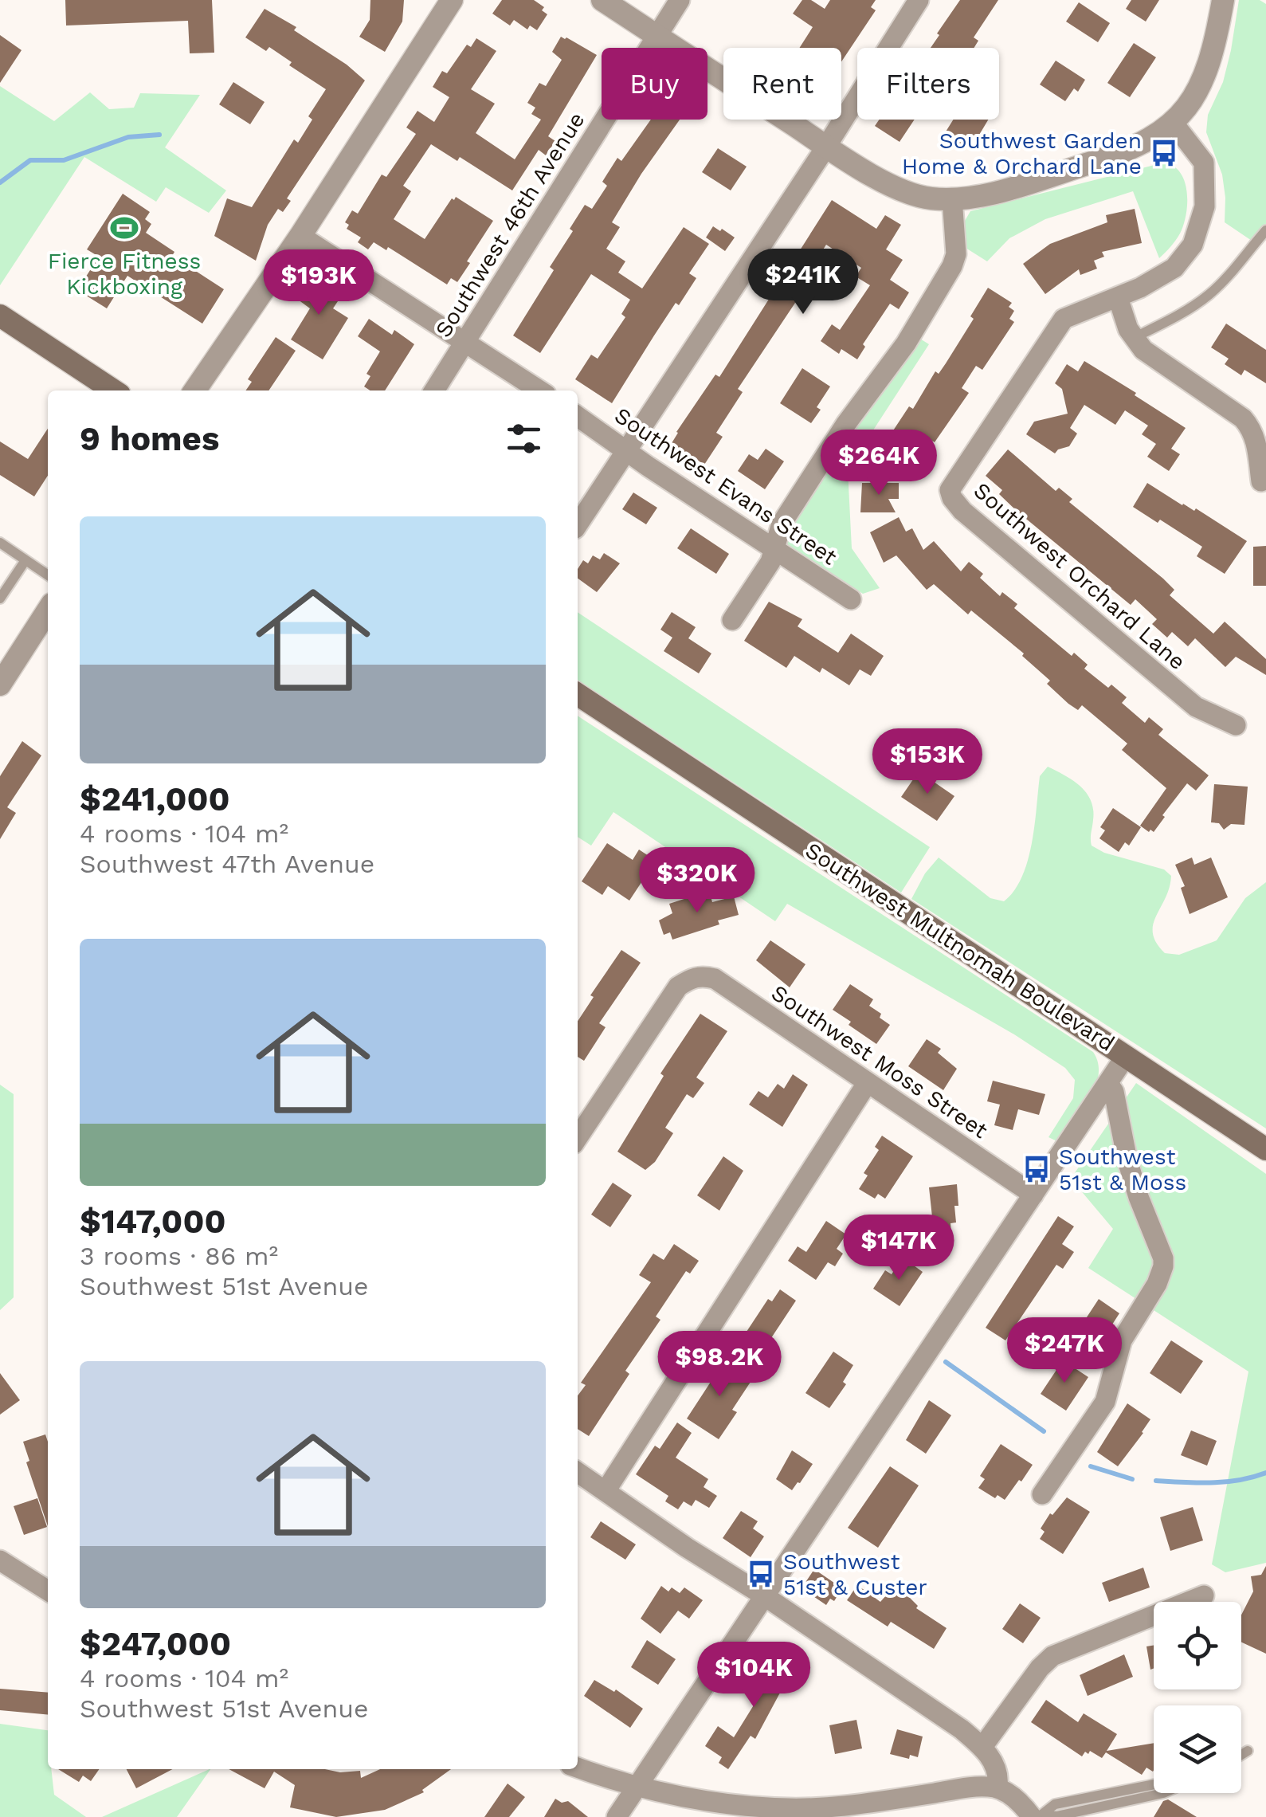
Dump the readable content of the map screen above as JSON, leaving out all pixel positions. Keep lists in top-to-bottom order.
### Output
{
  "streets": {
    "main road": ["Southwest Multnomah Boulevard"],
    "street": [
      "Southwest 46th Avenue",
      "Southwest Evans Street",
      "Southwest Orchard Lane",
      "Southwest Moss Street"
    ]
  },
  "places": {
    "bus stop": ["Southwest Garden Home & Orchard Lane", "Southwest 51st & Moss", "Southwest 51st & Custer"],
    "sports": ["Fierce Fitness Kickboxing"]
  },
  "page": {
    "chip": ["Buy", "Rent", "Filters"],
    "price": [
      "$241K",
      "$193K",
      "$264K",
      "$153K",
      "$320K",
      "$147K",
      "$247K",
      "$98.2K",
      "$104K"
    ],
    "heading": "9 homes",
    "list": [
      {
        "name": "$241,000",
        "note": "4 rooms · 104 m² · Southwest 47th Avenue"
      },
      {
        "name": "$147,000",
        "note": "3 rooms · 86 m² · Southwest 51st Avenue"
      },
      {
        "name": "$247,000",
        "note": "4 rooms · 104 m² · Southwest 51st Avenue"
      }
    ]
  }
}
